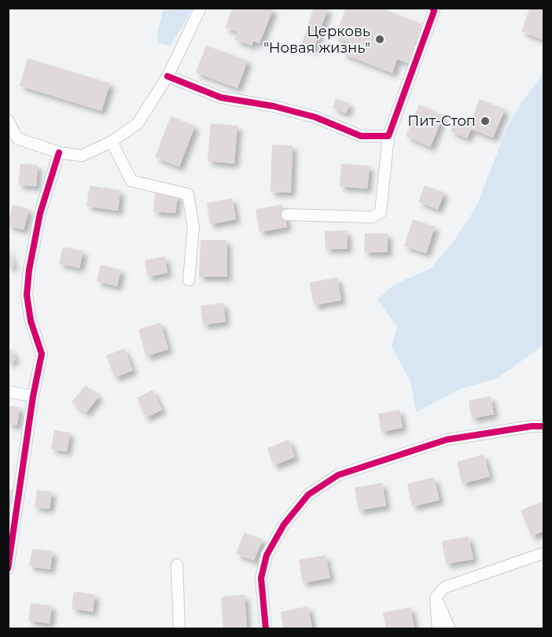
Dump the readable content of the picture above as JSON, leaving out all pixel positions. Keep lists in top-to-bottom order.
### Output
{
  "places": ["Церковь \"Новая жизнь\"", "Пит-Стоп"]
}
